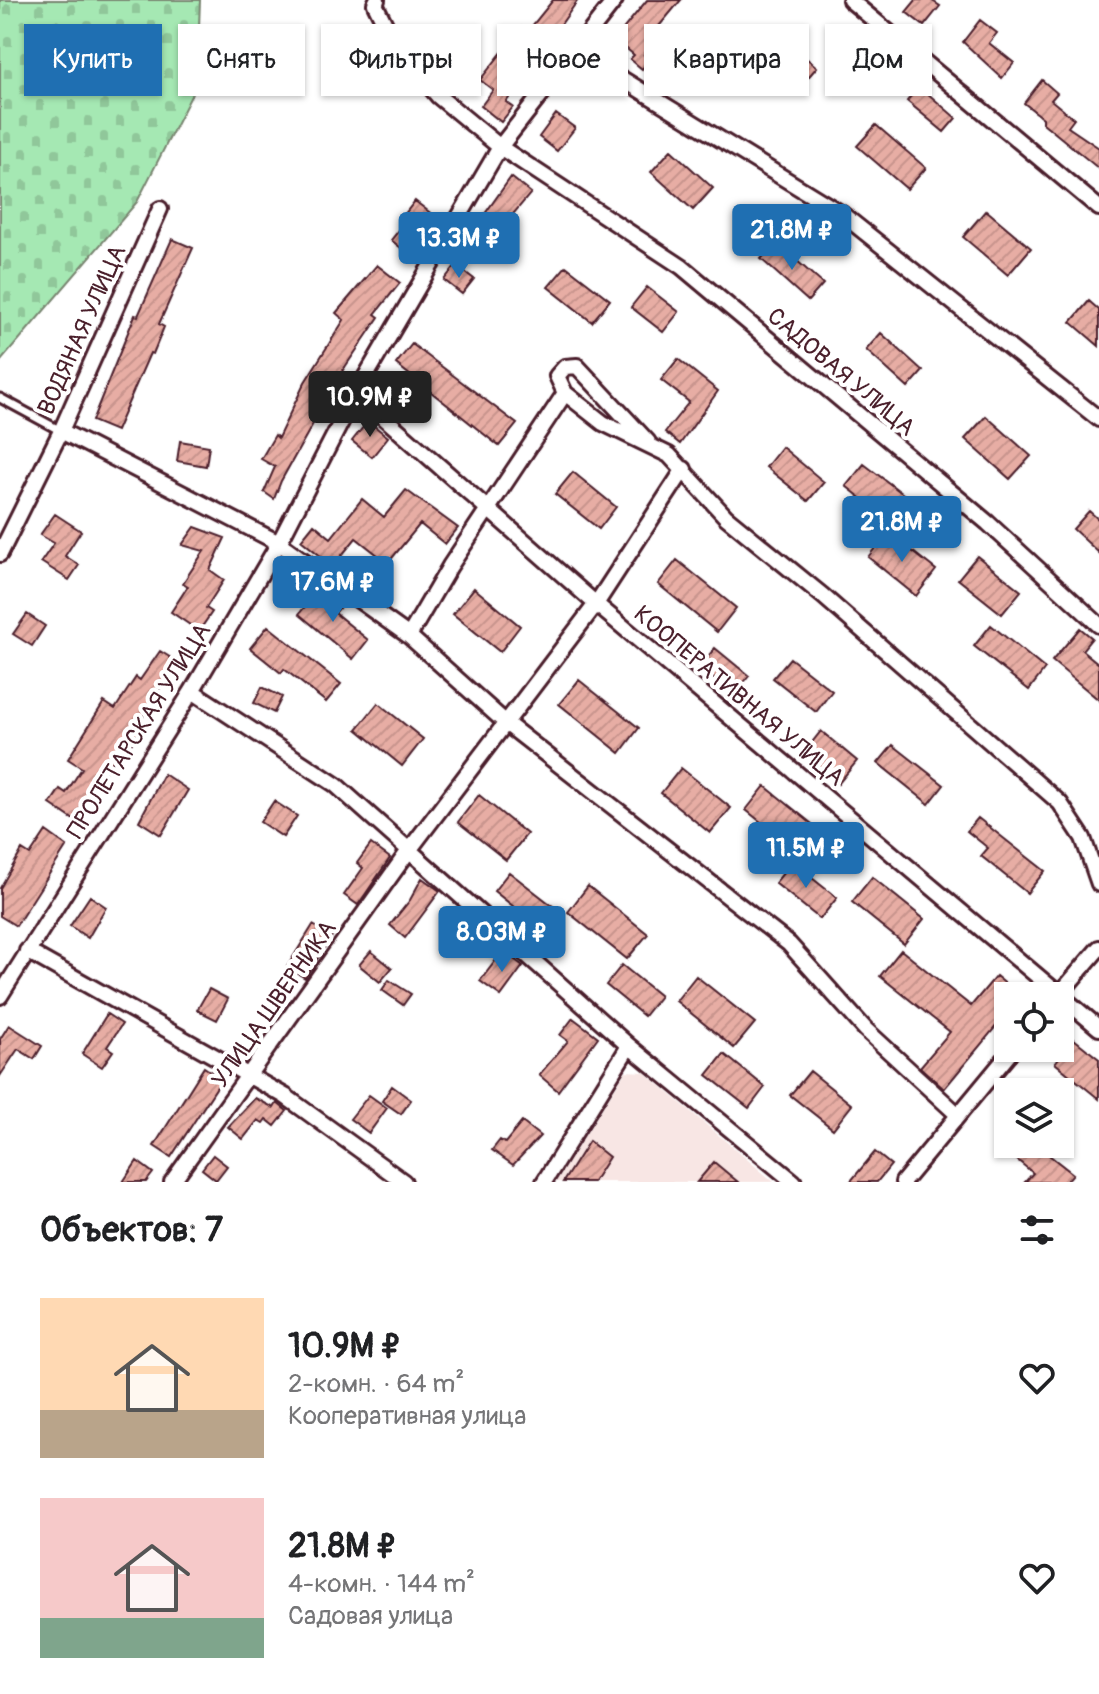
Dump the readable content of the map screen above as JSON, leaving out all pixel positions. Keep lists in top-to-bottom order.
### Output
{
  "streets": {
    "street": [
      "ВОДЯНАЯ УЛИЦА",
      "САДОВАЯ УЛИЦА",
      "КООПЕРАТИВНАЯ УЛИЦА",
      "ПРОЛЕТАРСКАЯ УЛИЦА",
      "УЛИЦА ШВЕРНИКА"
    ]
  },
  "crossings": [
    ["САДОВАЯ УЛИЦА", "ПРОЛЕТАРСКАЯ УЛИЦА"],
    ["КООПЕРАТИВНАЯ УЛИЦА", "ПРОЛЕТАРСКАЯ УЛИЦА"],
    ["КООПЕРАТИВНАЯ УЛИЦА", "УЛИЦА ШВЕРНИКА"]
  ],
  "page": {
    "chip": [
      "Купить",
      "Снять",
      "Фильтры",
      "Новое",
      "Квартира",
      "Дом"
    ],
    "price": [
      "21.8M ₽",
      "13.3M ₽",
      "10.9M ₽",
      "21.8M ₽",
      "17.6M ₽",
      "11.5M ₽",
      "8.03M ₽"
    ],
    "heading": "Объектов: 7",
    "list": [
      {
        "name": "10.9M ₽",
        "note": "2-комн. · 64 m² · Кооперативная улица"
      },
      {
        "name": "21.8M ₽",
        "note": "4-комн. · 144 m² · Садовая улица"
      }
    ]
  }
}
